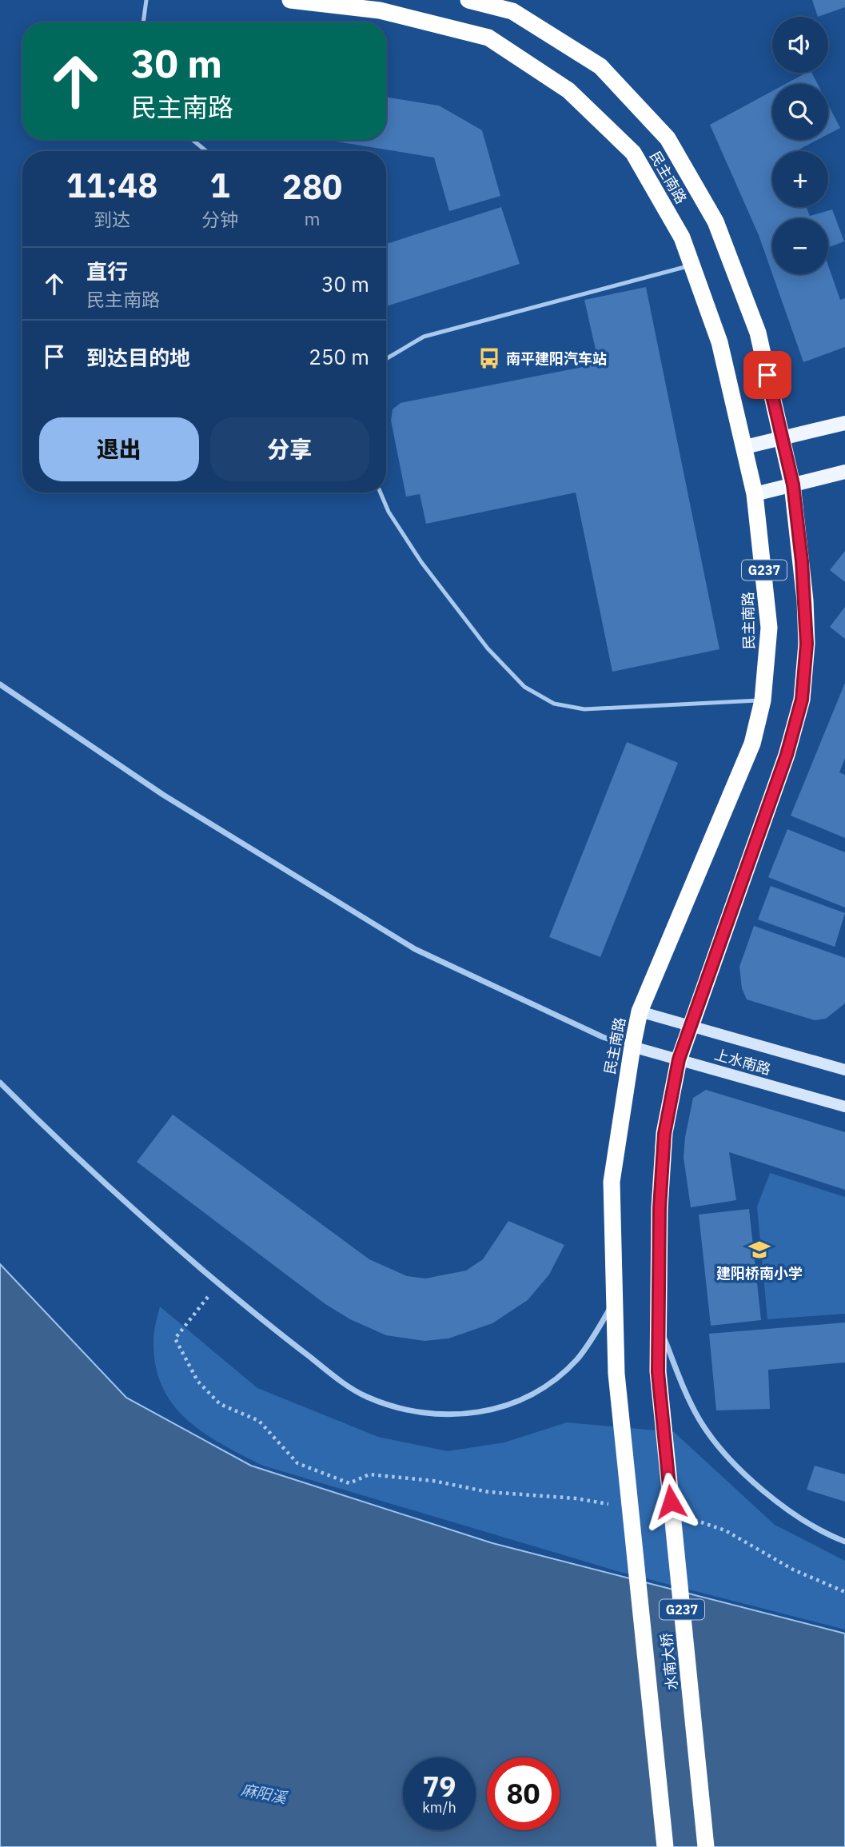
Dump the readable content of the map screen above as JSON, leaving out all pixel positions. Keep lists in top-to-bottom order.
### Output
{
  "streets": {
    "highway": ["民主南路", "G237", "水南大桥"],
    "main road": ["上水南路"]
  },
  "crossings": [
    ["民主南路", "上水南路"],
    ["民主南路", "水南大桥"]
  ],
  "water": ["麻阳溪"],
  "places": {
    "bus stop": ["南平建阳汽车站"],
    "school or university": ["建阳桥南小学"]
  },
  "page": {
    "map_buttons": ["+", "−"],
    "turn": ["30 m", "民主南路"],
    "eta": [
      "11:48",
      "到达",
      "1",
      "分钟",
      "280",
      "m"
    ],
    "list": [
      {
        "name": "直行",
        "note": "民主南路",
        "value": "30 m"
      },
      {
        "name": "到达目的地",
        "value": "250 m"
      }
    ],
    "buttons": ["退出", "分享"],
    "speed": "79 km/h",
    "limit": "80"
  }
}
